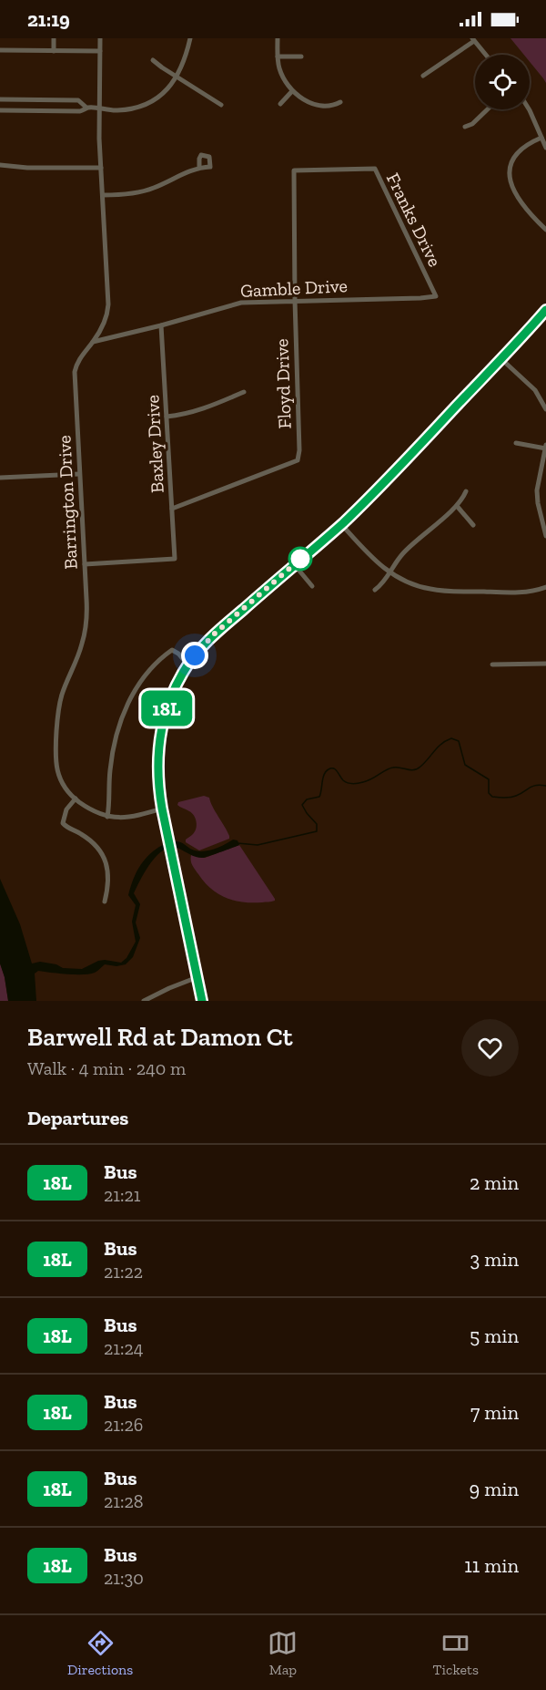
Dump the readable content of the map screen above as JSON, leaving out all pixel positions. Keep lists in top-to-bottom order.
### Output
{
  "streets": {
    "street": [
      "Franks Drive",
      "Gamble Drive",
      "Floyd Drive",
      "Baxley Drive",
      "Barrington Drive"
    ]
  },
  "crossings": [
    ["Franks Drive", "Gamble Drive"],
    ["Franks Drive", "Floyd Drive"],
    ["Gamble Drive", "Floyd Drive"],
    ["Gamble Drive", "Baxley Drive"],
    ["Gamble Drive", "Barrington Drive"],
    ["Floyd Drive", "Baxley Drive"],
    ["Baxley Drive", "Barrington Drive"]
  ],
  "lines": ["bus line 18L"],
  "page": {
    "status": "21:19",
    "on_map": "18L",
    "heading": [
      ["Barwell Rd at Damon Ct", "Walk · 4 min · 240 m"],
      "Departures"
    ],
    "list": [
      {
        "mark": "18L",
        "name": "Bus",
        "note": "21:21",
        "value": "2 min"
      },
      {
        "mark": "18L",
        "name": "Bus",
        "note": "21:22",
        "value": "3 min"
      },
      {
        "mark": "18L",
        "name": "Bus",
        "note": "21:24",
        "value": "5 min"
      },
      {
        "mark": "18L",
        "name": "Bus",
        "note": "21:26",
        "value": "7 min"
      },
      {
        "mark": "18L",
        "name": "Bus",
        "note": "21:28",
        "value": "9 min"
      },
      {
        "mark": "18L",
        "name": "Bus",
        "note": "21:30",
        "value": "11 min"
      }
    ],
    "tabs": ["Directions", "Map", "Tickets"]
  }
}
